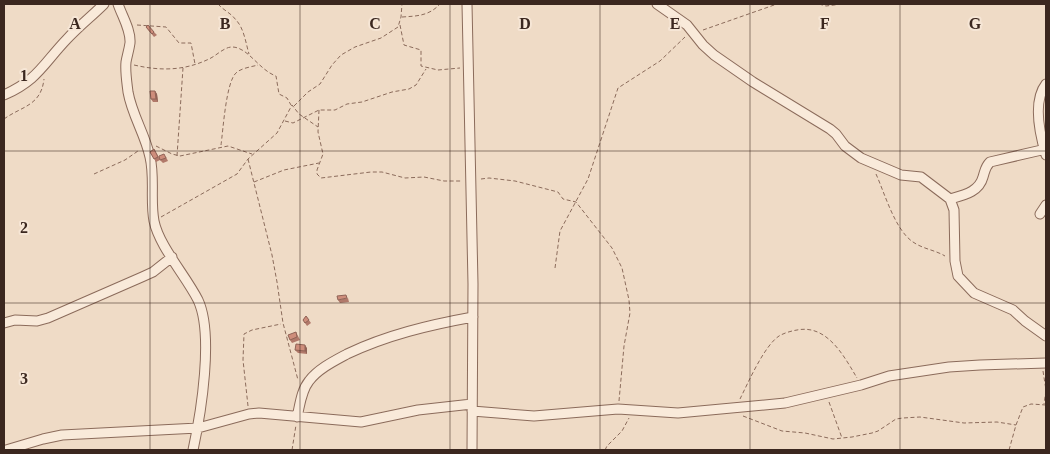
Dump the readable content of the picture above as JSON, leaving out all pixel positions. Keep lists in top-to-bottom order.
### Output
{
  "grid": {
    "columns": [
      "A",
      "B",
      "C",
      "D",
      "E",
      "F",
      "G"
    ],
    "rows": ["1", "2", "3"]
  }
}
